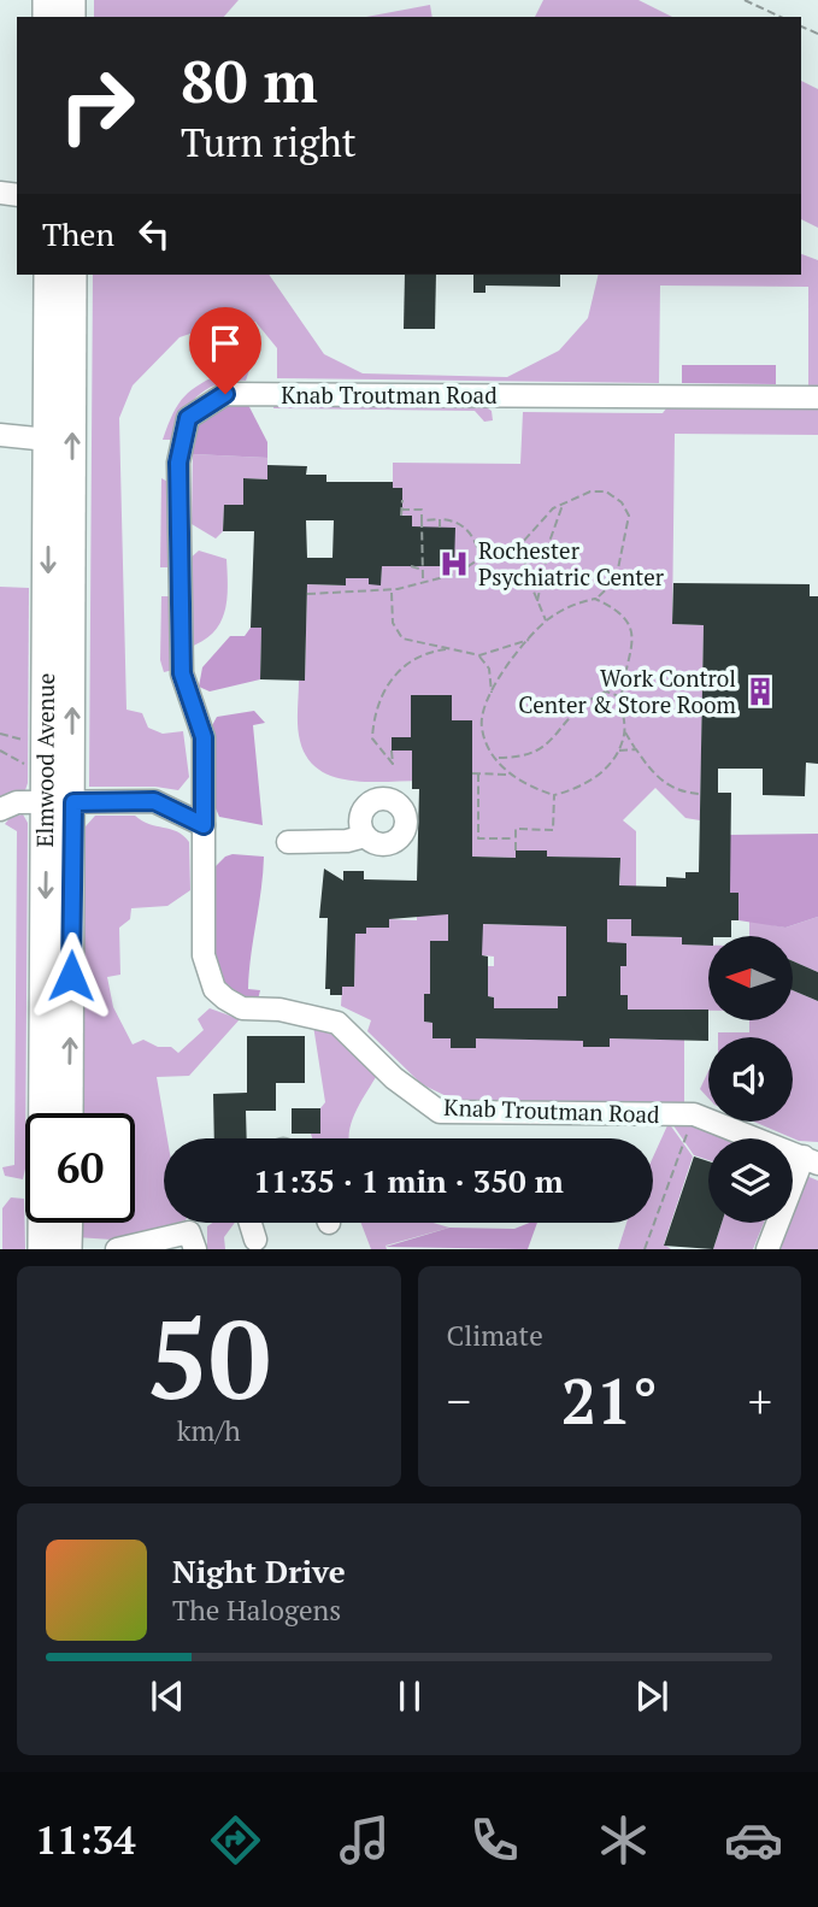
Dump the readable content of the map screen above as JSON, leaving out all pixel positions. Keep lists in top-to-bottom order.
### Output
{
  "streets": {
    "main road": ["Elmwood Avenue"],
    "street": ["Knab Troutman Road"]
  },
  "places": {
    "hospital": ["Rochester Psychiatric Center"],
    "building": ["Work Control Center & Store Room"]
  },
  "north": "left",
  "page": {
    "turn": ["80 m", "Turn right"],
    "then": "Then",
    "limit": "60",
    "trip": "11:35 · 1 min · 350 m",
    "tile": [
      ["50", "km/h"],
      "Climate"
    ],
    "heat": ["−", "21°", "+"],
    "song": ["Night Drive", "The Halogens"],
    "tabs": "11:34"
  }
}
